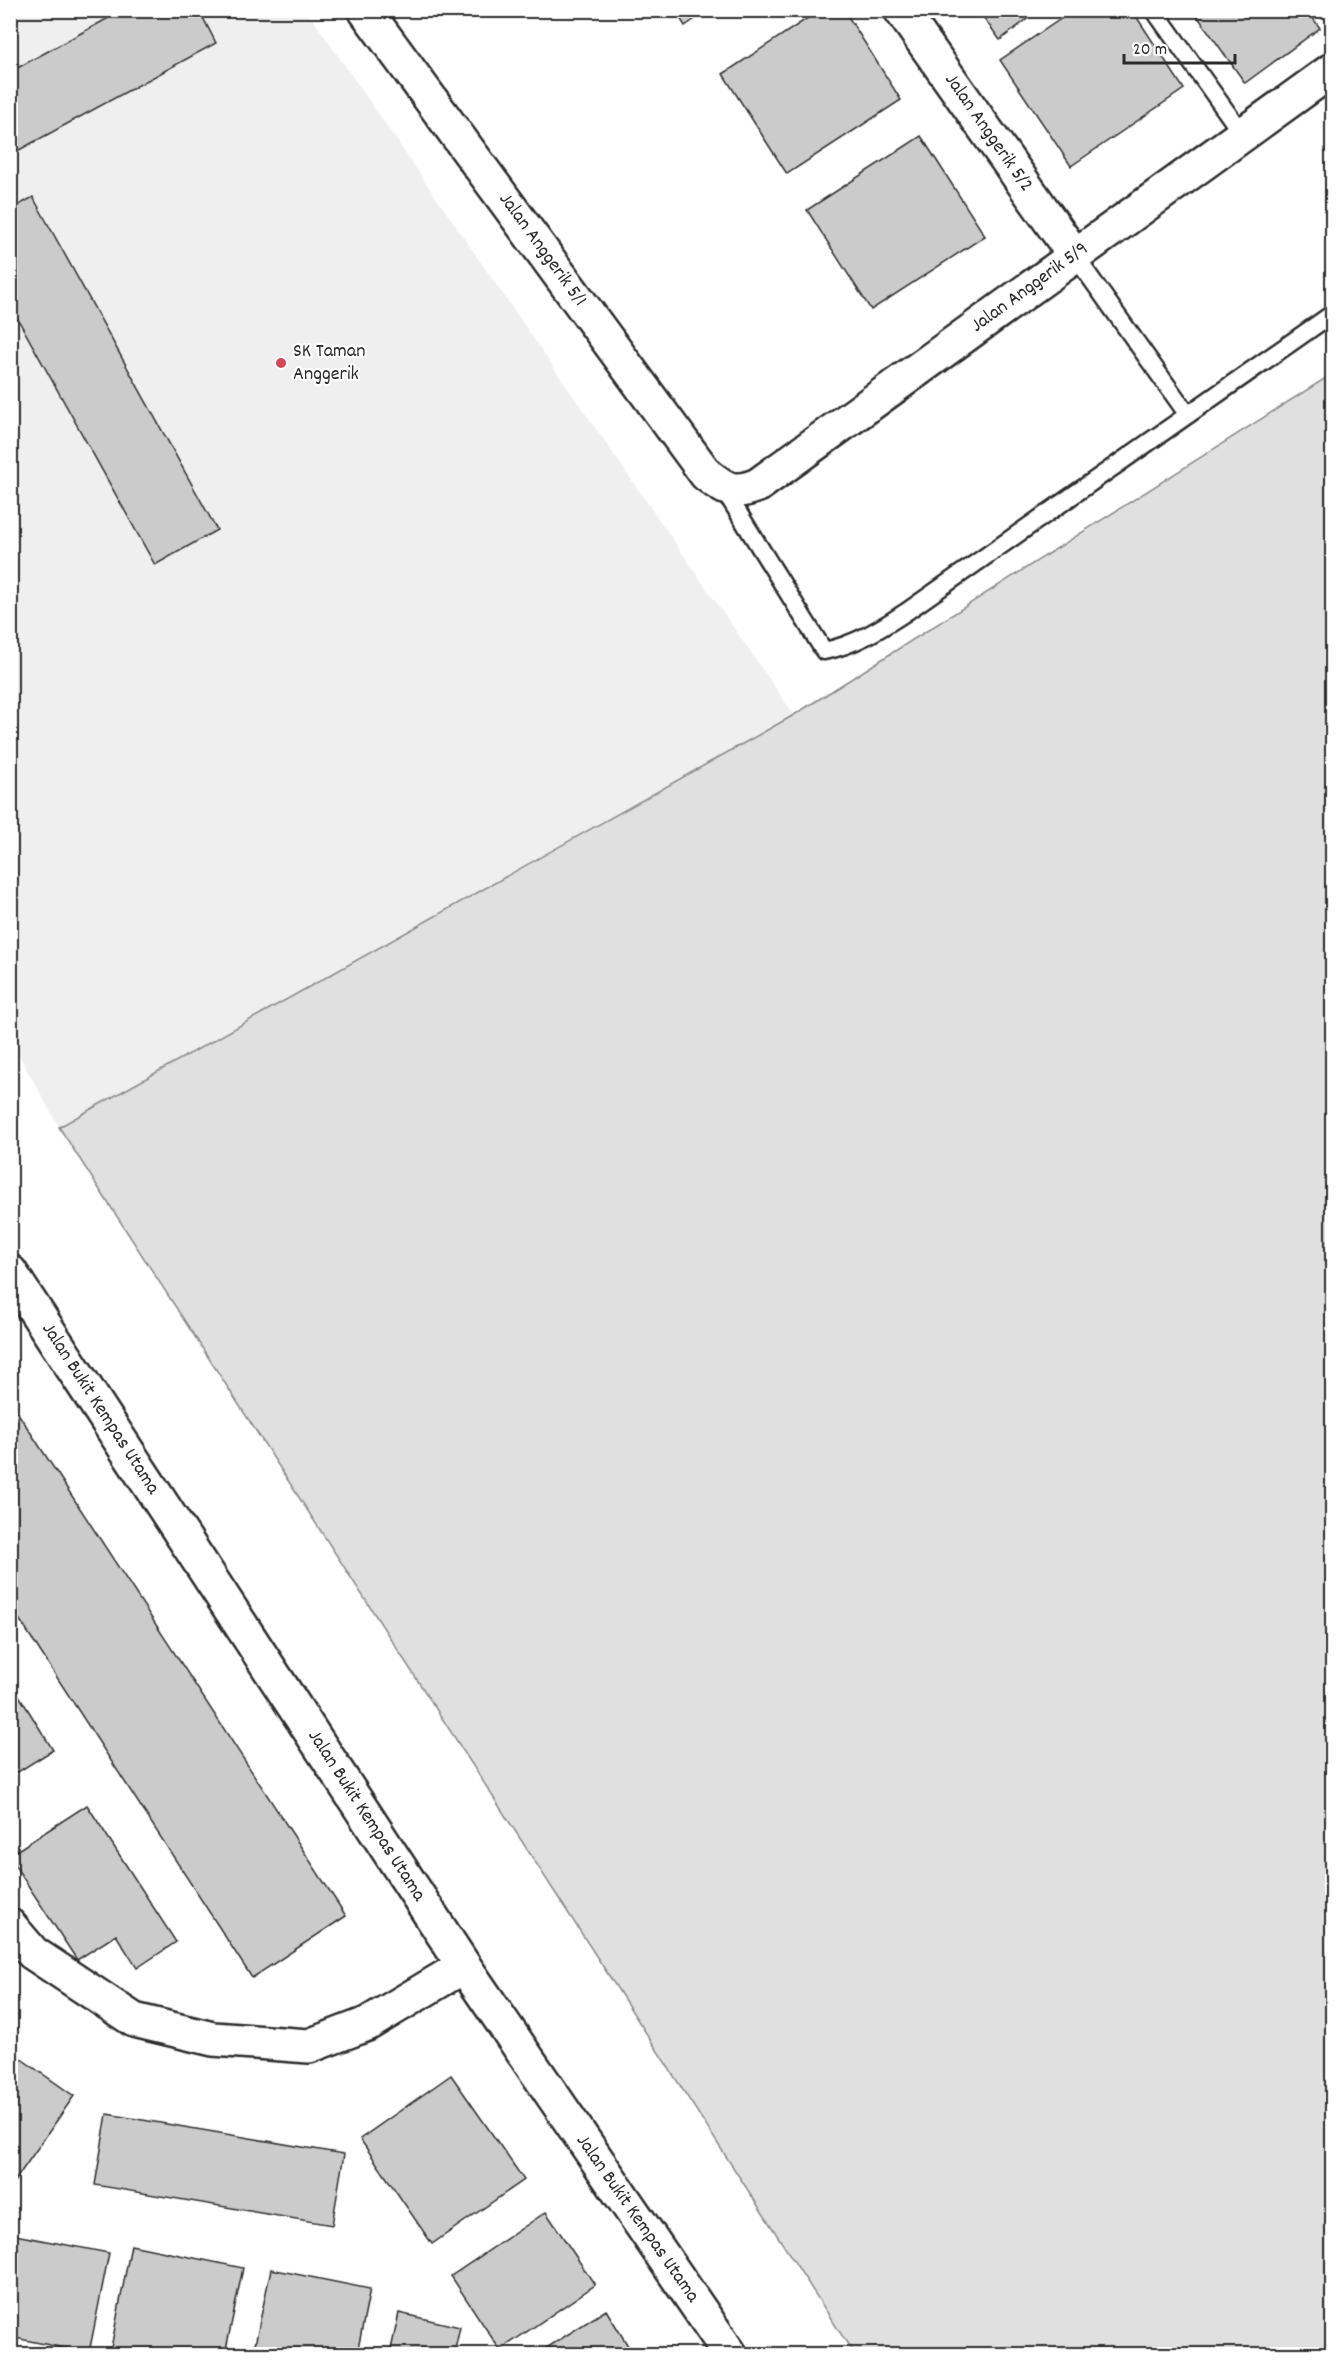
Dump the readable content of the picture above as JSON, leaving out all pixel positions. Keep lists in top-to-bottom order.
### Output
{
  "streets": {
    "street": [
      "Jalan Anggerik 5/2",
      "Jalan Anggerik 5/1",
      "Jalan Anggerik 5/9",
      "Jalan Bukit Kempas Utama"
    ]
  },
  "crossings": [
    ["Jalan Anggerik 5/2", "Jalan Anggerik 5/9"],
    ["Jalan Anggerik 5/1", "Jalan Anggerik 5/9"]
  ],
  "places": ["SK Taman Anggerik"],
  "scale_bar": "20 m"
}
